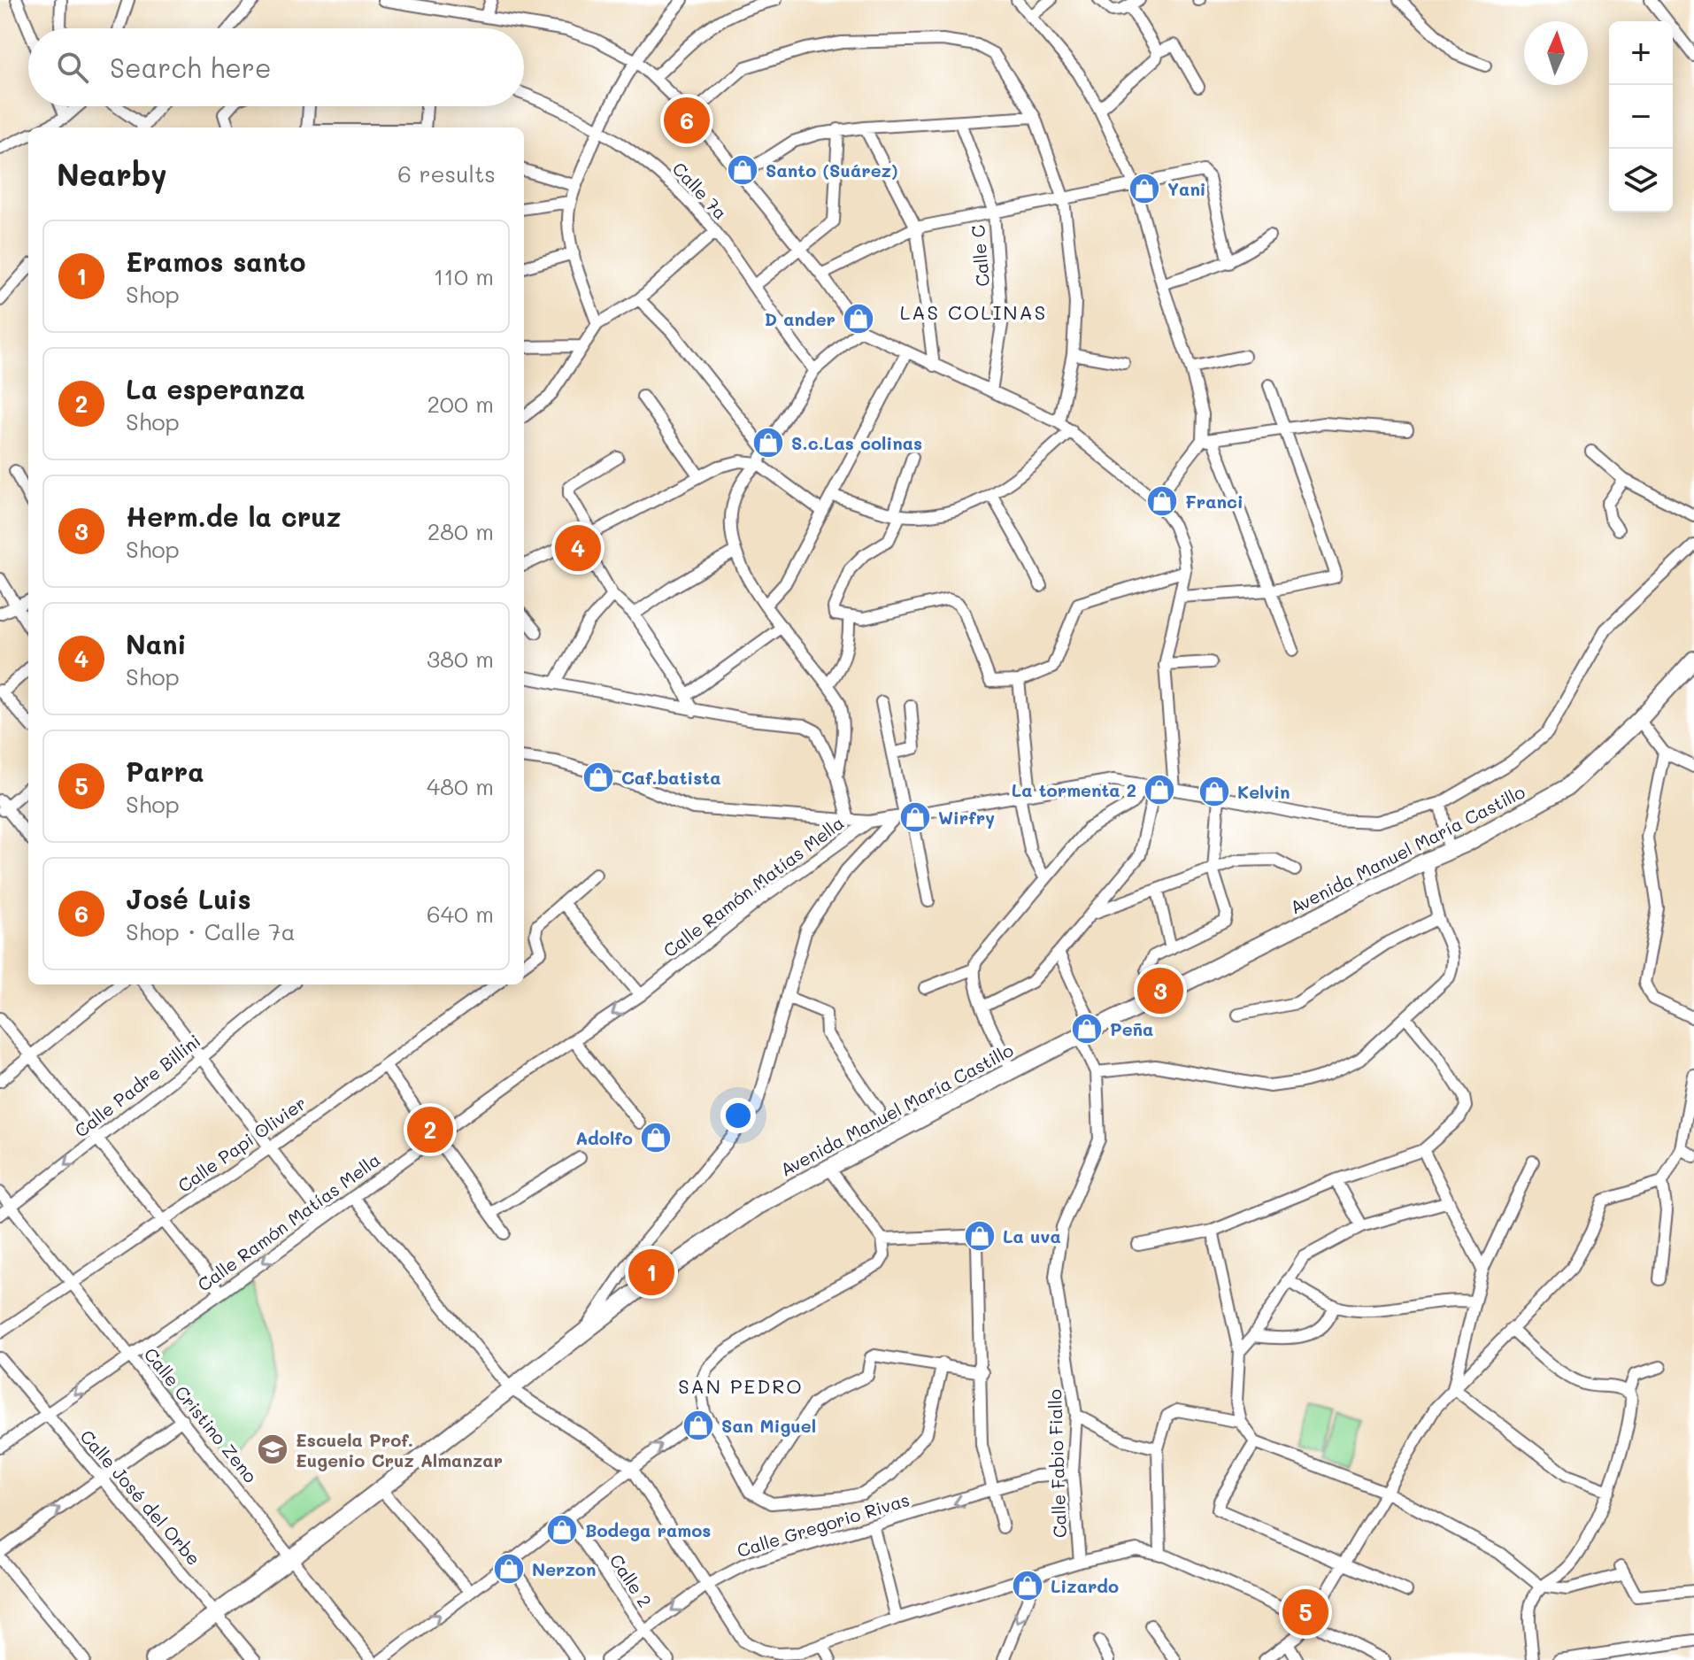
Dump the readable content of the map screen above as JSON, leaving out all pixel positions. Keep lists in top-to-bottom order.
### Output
{
  "streets": {
    "street": [
      "Calle 7a",
      "Calle C",
      "Avenida Manuel María Castillo",
      "Calle Ramón Matías Mella",
      "Calle Padre Billini",
      "Calle Papi Olivier",
      "Calle Cristino Zeno",
      "Calle Fabio Fiallo",
      "Calle José del Orbe",
      "Calle Gregorio Rivas",
      "Calle 2"
    ]
  },
  "crossings": [
    ["Avenida Manuel María Castillo", "Calle Cristino Zeno"],
    ["Avenida Manuel María Castillo", "Calle Fabio Fiallo"],
    ["Avenida Manuel María Castillo", "Calle José del Orbe"],
    ["Calle Ramón Matías Mella", "Calle Cristino Zeno"],
    ["Calle Ramón Matías Mella", "Calle José del Orbe"],
    ["Calle Padre Billini", "Calle Cristino Zeno"],
    ["Calle Papi Olivier", "Calle Cristino Zeno"],
    ["Calle Fabio Fiallo", "Calle Gregorio Rivas"],
    ["Calle Gregorio Rivas", "Calle 2"]
  ],
  "districts": ["LAS COLINAS", "SAN PEDRO"],
  "places": {
    "shop": [
      "Santo (Suárez)",
      "Yani",
      "D ander",
      "S.c.Las colinas",
      "Franci",
      "Caf.batista",
      "La tormenta 2",
      "Kelvin",
      "Wirfry",
      "Peña",
      "Adolfo",
      "La uva",
      "San Miguel",
      "Bodega ramos",
      "Nerzon",
      "Lizardo"
    ],
    "school or university": ["Escuela Prof. Eugenio Cruz Almanzar"]
  },
  "north": "top",
  "page": {
    "map_buttons": ["+", "−"],
    "search": "Search here",
    "pins": [
      "6",
      "4",
      "3",
      "2",
      "1",
      "5"
    ],
    "heading": ["Nearby", "6 results"],
    "list": [
      {
        "mark": "1",
        "name": "Eramos santo",
        "note": "Shop",
        "value": "110 m"
      },
      {
        "mark": "2",
        "name": "La esperanza",
        "note": "Shop",
        "value": "200 m"
      },
      {
        "mark": "3",
        "name": "Herm.de la cruz",
        "note": "Shop",
        "value": "280 m"
      },
      {
        "mark": "4",
        "name": "Nani",
        "note": "Shop",
        "value": "380 m"
      },
      {
        "mark": "5",
        "name": "Parra",
        "note": "Shop",
        "value": "480 m"
      },
      {
        "mark": "6",
        "name": "José Luis",
        "note": "Shop · Calle 7a",
        "value": "640 m"
      }
    ]
  }
}
